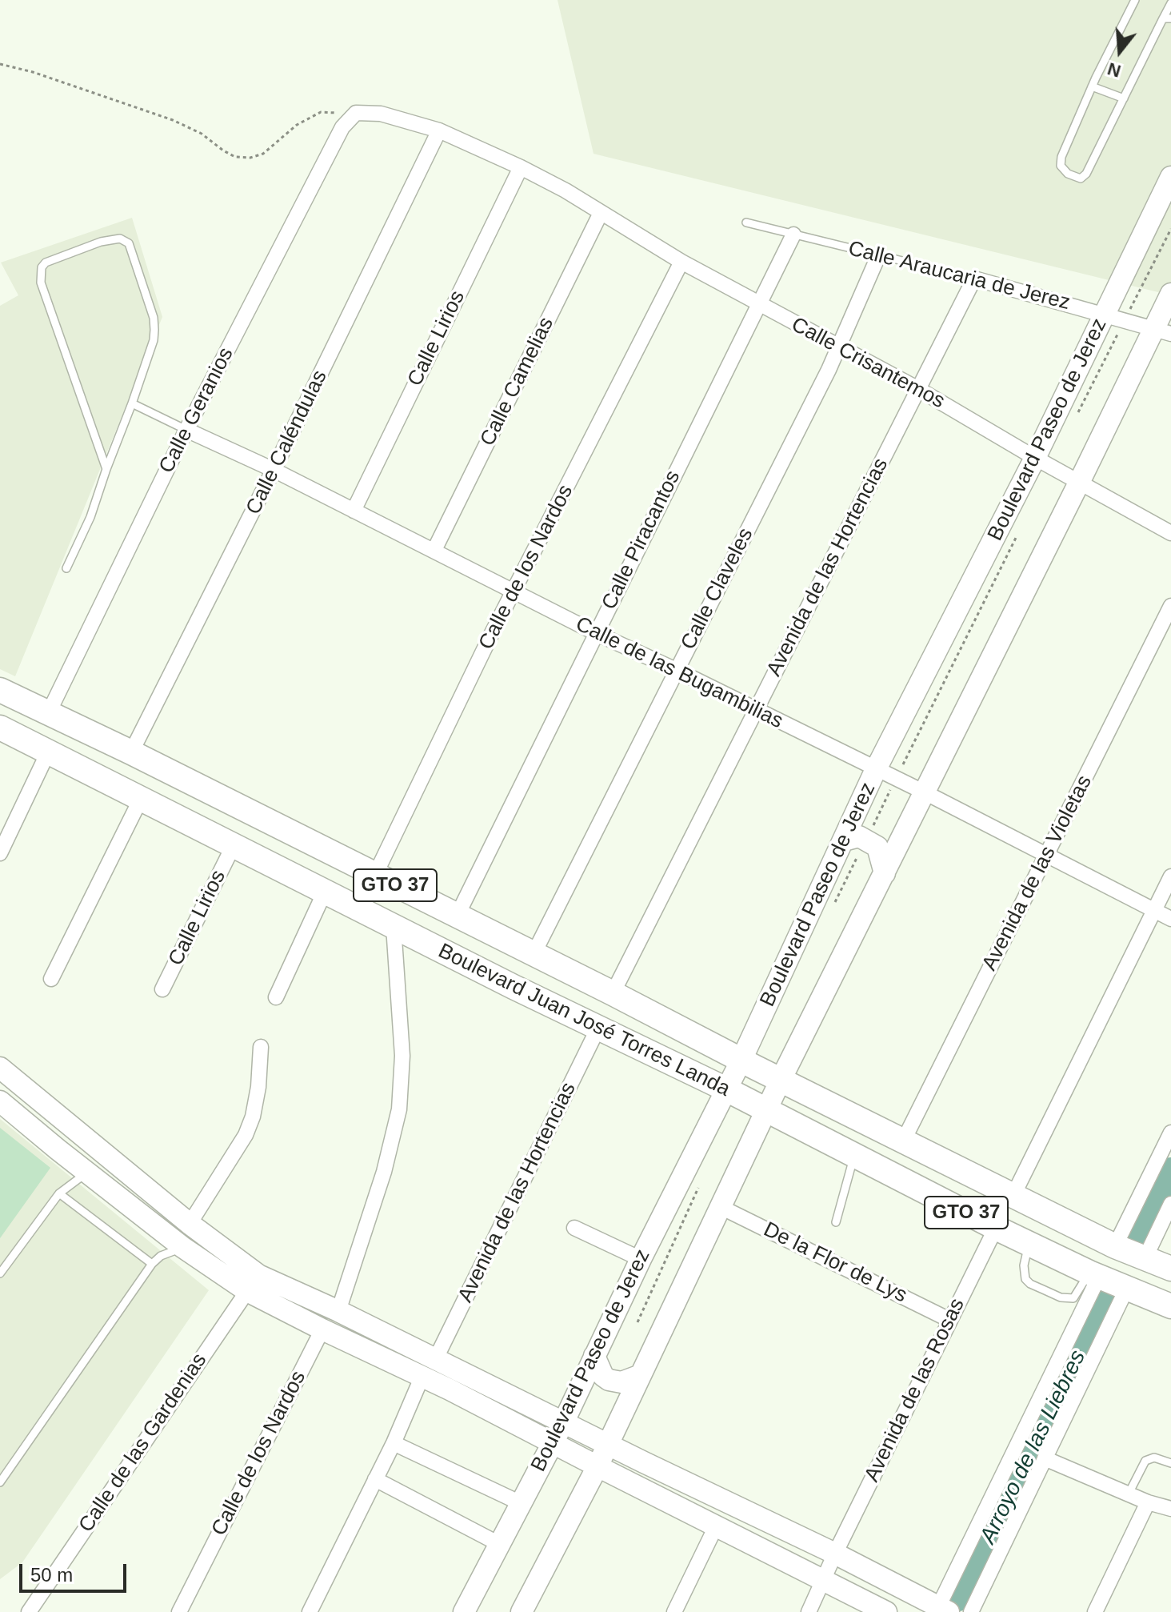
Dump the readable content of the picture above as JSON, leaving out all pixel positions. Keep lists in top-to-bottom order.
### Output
{
  "streets": {
    "main road": ["Boulevard Paseo de Jerez", "GTO 37", "Boulevard Juan José Torres Landa"],
    "street": [
      "Calle Araucaria de Jerez",
      "Calle Lirios",
      "Calle Crisantemos",
      "Calle Camelias",
      "Calle Geranios",
      "Calle Caléndulas",
      "Calle Piracantos",
      "Calle de los Nardos",
      "Avenida de las Hortencias",
      "Calle Claveles",
      "Calle de las Bugambilias",
      "Avenida de las Violetas",
      "De la Flor de Lys",
      "Avenida de las Rosas",
      "Calle de las Gardenias"
    ]
  },
  "crossings": [
    ["Calle Araucaria de Jerez", "Boulevard Paseo de Jerez"],
    ["Calle Araucaria de Jerez", "Calle Piracantos"],
    ["Calle Araucaria de Jerez", "Avenida de las Hortencias"],
    ["Calle Araucaria de Jerez", "Calle Claveles"],
    ["Calle Lirios", "Calle Crisantemos"],
    ["Calle Lirios", "Calle de las Bugambilias"],
    ["Calle Lirios", "Boulevard Juan José Torres Landa"],
    ["Calle Crisantemos", "Calle Camelias"],
    ["Calle Crisantemos", "Boulevard Paseo de Jerez"],
    ["Calle Crisantemos", "Calle Piracantos"],
    ["Calle Crisantemos", "Calle de los Nardos"],
    ["Calle Crisantemos", "Avenida de las Hortencias"],
    ["Calle Crisantemos", "Calle Claveles"],
    ["Calle Camelias", "Calle de las Bugambilias"],
    ["Calle Geranios", "Calle de las Bugambilias"],
    ["Calle Geranios", "Boulevard Juan José Torres Landa"],
    ["Boulevard Paseo de Jerez", "Calle de las Bugambilias"],
    ["Boulevard Paseo de Jerez", "Boulevard Juan José Torres Landa"],
    ["Calle Caléndulas", "Calle de las Bugambilias"],
    ["Calle Caléndulas", "Boulevard Juan José Torres Landa"],
    ["Calle Piracantos", "Calle de las Bugambilias"],
    ["Calle Piracantos", "Boulevard Juan José Torres Landa"],
    ["Calle de los Nardos", "Calle de las Bugambilias"],
    ["Calle de los Nardos", "Boulevard Juan José Torres Landa"],
    ["Avenida de las Hortencias", "Calle de las Bugambilias"],
    ["Avenida de las Hortencias", "Boulevard Juan José Torres Landa"],
    ["Calle Claveles", "Calle de las Bugambilias"],
    ["Calle Claveles", "Boulevard Juan José Torres Landa"],
    ["Calle de las Bugambilias", "Avenida de las Violetas"],
    ["Avenida de las Violetas", "Boulevard Juan José Torres Landa"],
    ["Boulevard Juan José Torres Landa", "Avenida de las Rosas"],
    ["De la Flor de Lys", "Avenida de las Rosas"]
  ],
  "water": ["Arroyo de las Liebres"],
  "scale_bar": "50 m",
  "north": "bottom"
}
